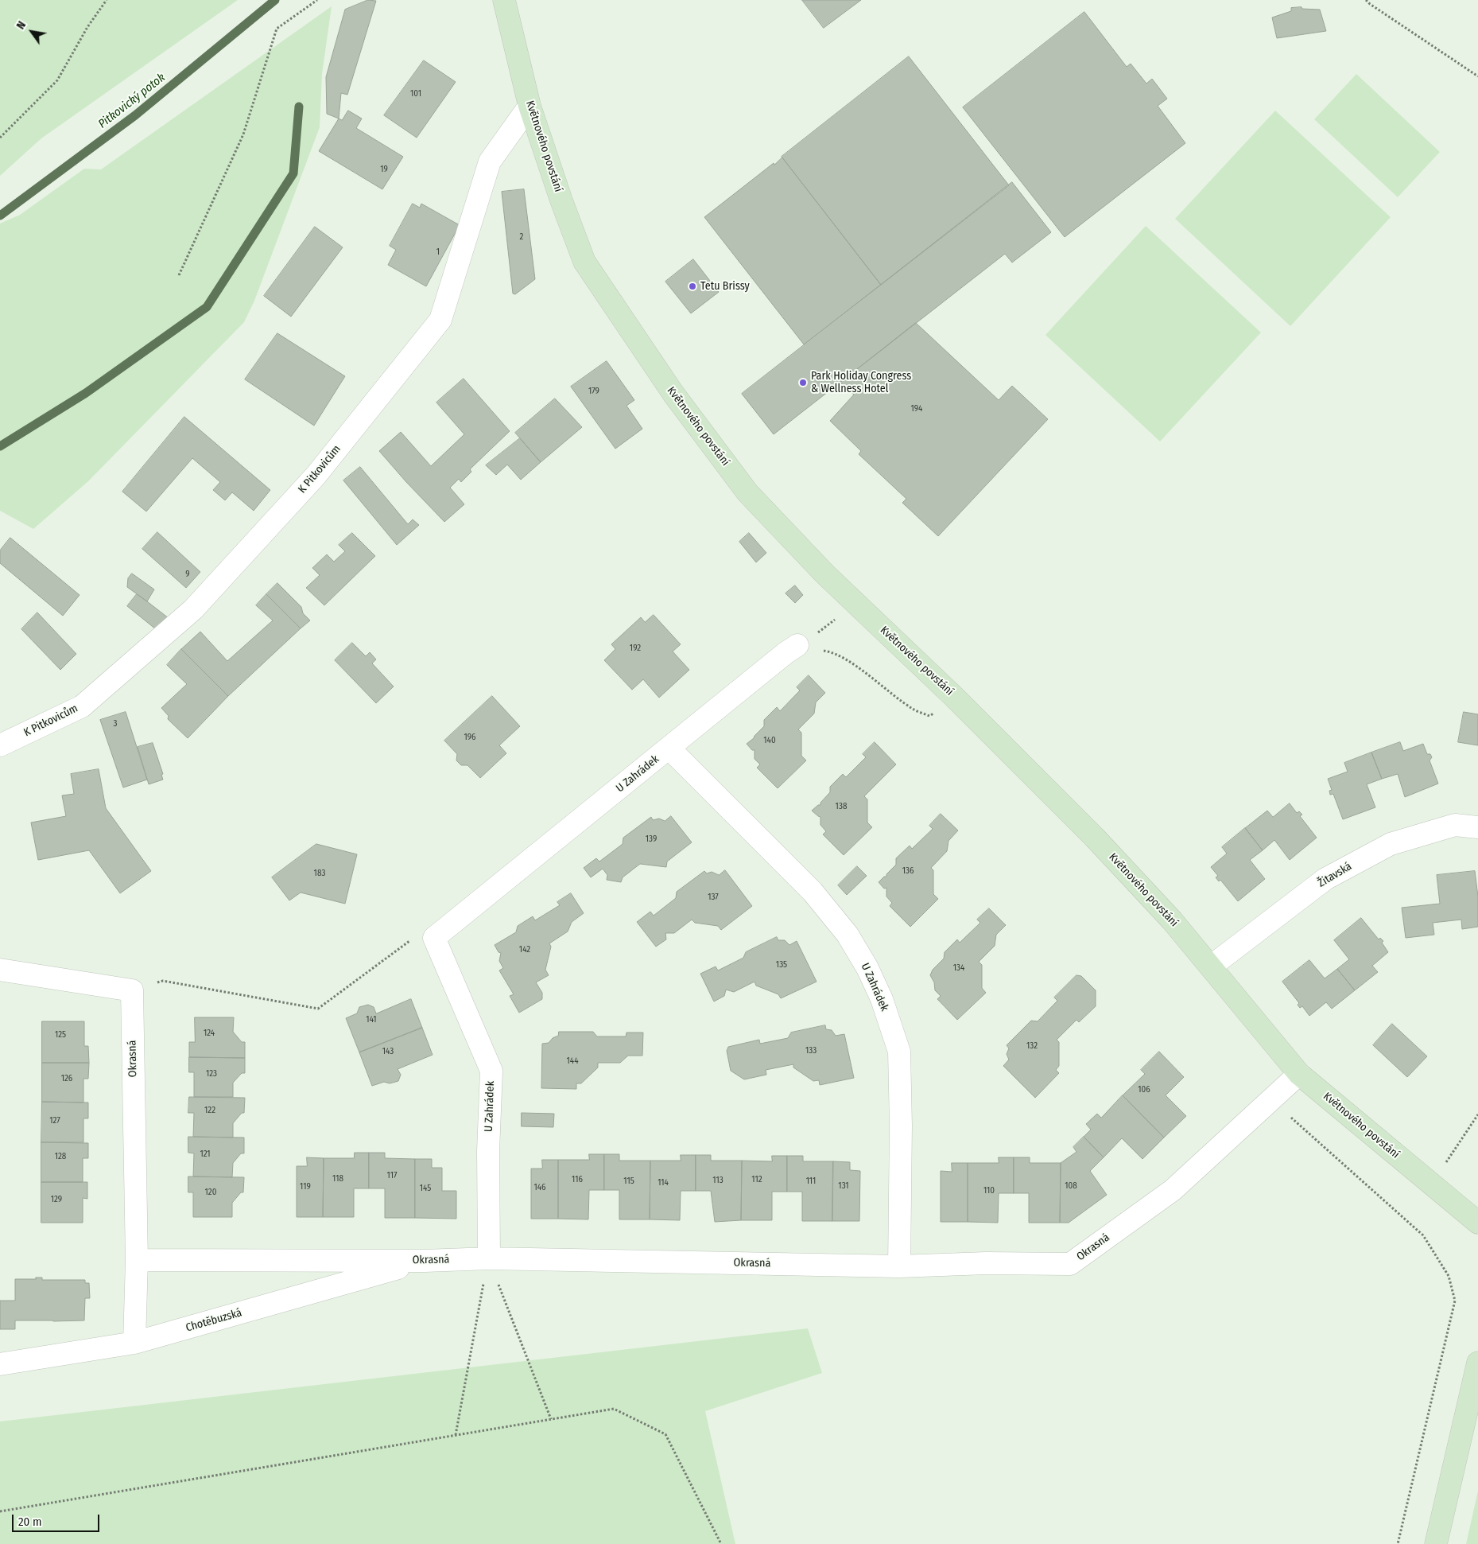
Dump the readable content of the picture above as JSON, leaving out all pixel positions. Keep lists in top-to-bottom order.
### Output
{
  "streets": {
    "street": [
      "Květnového povstání",
      "K Pitkovicům",
      "U Zahrádek",
      "Žitavská",
      "Okrasná",
      "Chotěbuzská"
    ]
  },
  "crossings": [
    ["Květnového povstání", "K Pitkovicům"],
    ["Květnového povstání", "Žitavská"],
    ["Květnového povstání", "Okrasná"],
    ["U Zahrádek", "Okrasná"],
    ["Okrasná", "Chotěbuzská"]
  ],
  "water": ["Pitkovický potok"],
  "places": ["Tetu Brissy", "Park Holiday Congress & Wellness Hotel"],
  "house_numbers": [
    "101",
    "19",
    "2",
    "1",
    "179",
    "194",
    "9",
    "192",
    "3",
    "196",
    "140",
    "138",
    "139",
    "136",
    "183",
    "137",
    "142",
    "135",
    "134",
    "141",
    "124",
    "125",
    "132",
    "133",
    "143",
    "144",
    "123",
    "126",
    "106",
    "122",
    "127",
    "121",
    "128",
    "117",
    "118",
    "116",
    "112",
    "113",
    "115",
    "111",
    "114",
    "131",
    "108",
    "119",
    "146",
    "145",
    "110",
    "120",
    "129"
  ],
  "scale_bar": "20 m",
  "north": "top left"
}
